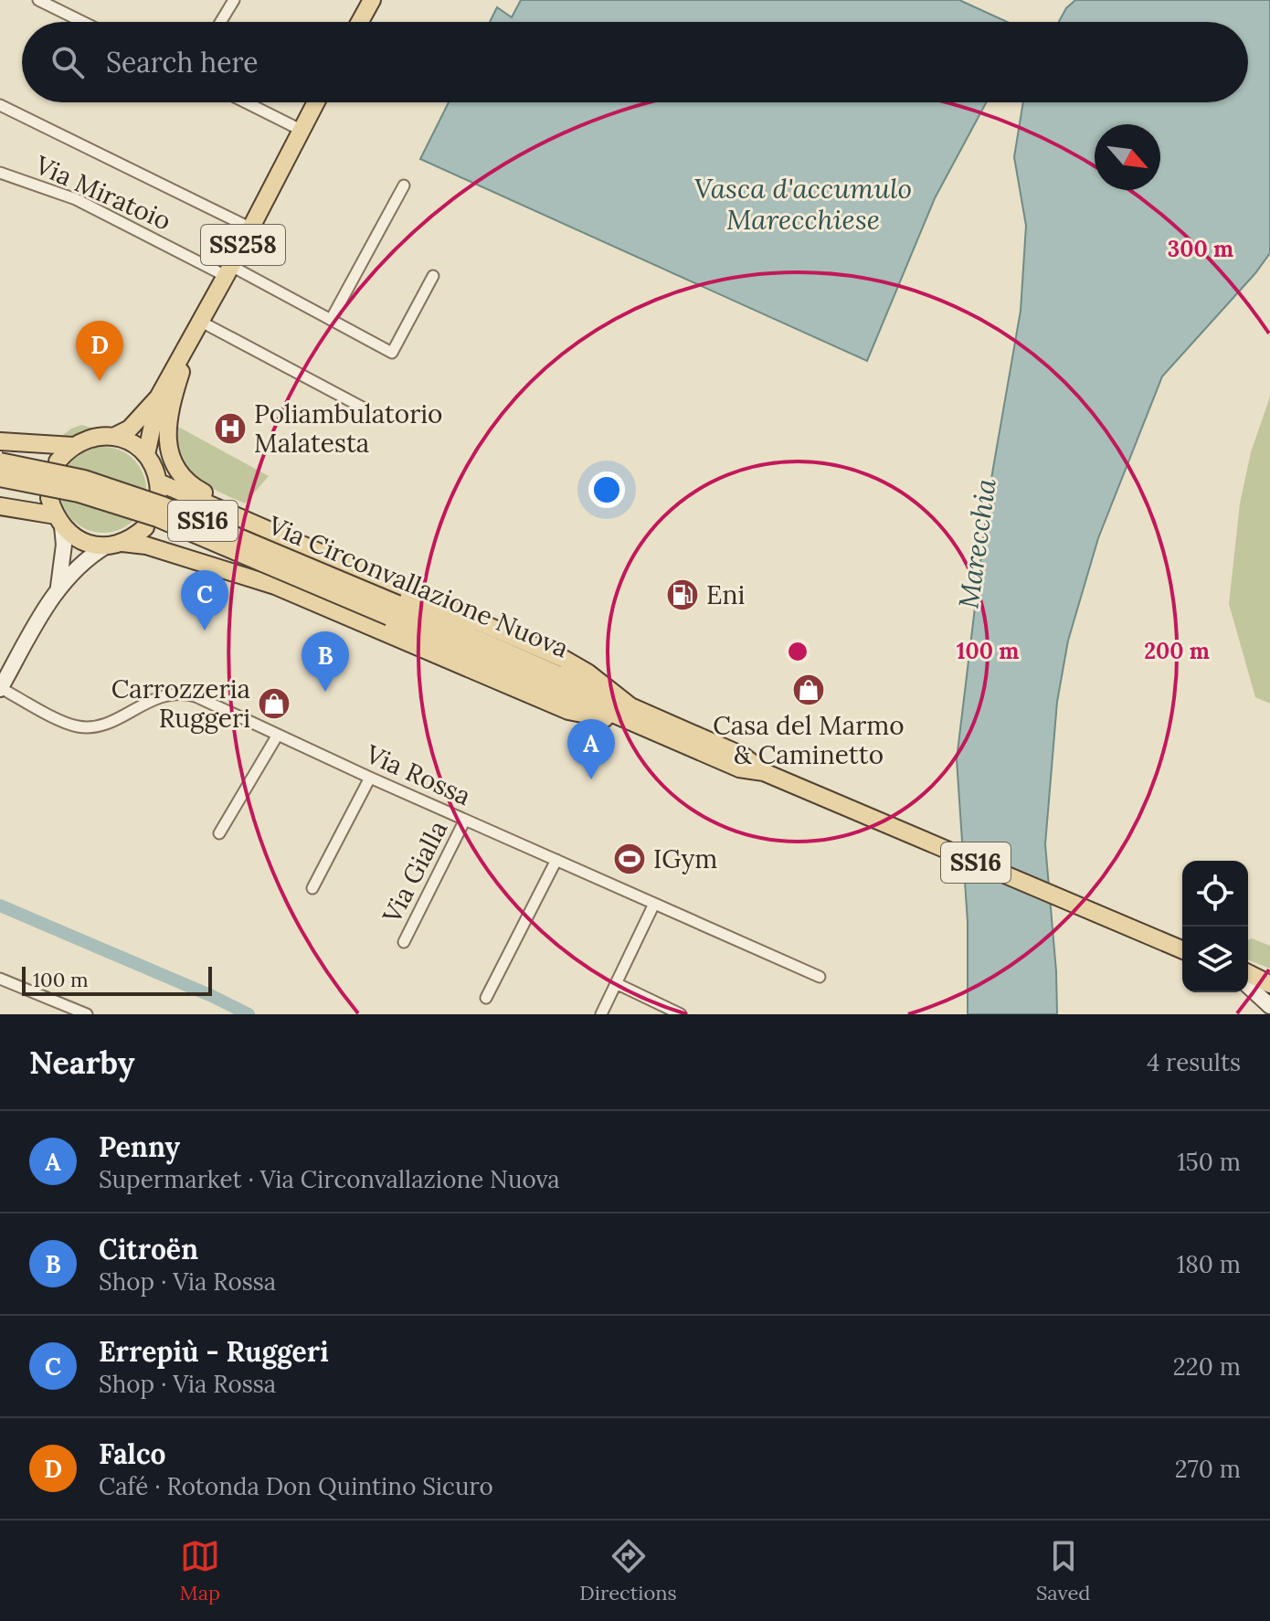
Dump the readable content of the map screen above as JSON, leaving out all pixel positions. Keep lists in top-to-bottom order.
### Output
{
  "streets": {
    "main road": ["SS258", "SS16", "Via Circonvallazione Nuova"],
    "street": ["Via Miratoio", "Via Rossa", "Via Gialla"]
  },
  "crossings": [
    ["Via Miratoio", "SS258"],
    ["Via Rossa", "Via Gialla"]
  ],
  "water": ["Vasca d'accumulo Marecchiese", "Marecchia"],
  "places": {
    "hospital": ["Poliambulatorio Malatesta"],
    "fuel station": ["Eni"],
    "shop": ["Casa del Marmo & Caminetto", "Carrozzeria Ruggeri"],
    "sports": ["IGym"]
  },
  "scale_bar": "100 m",
  "north": "bottom right",
  "page": {
    "search": "Search here",
    "pins": [
      "D",
      "C",
      "B",
      "A"
    ],
    "scale": "100 m",
    "heading": ["Nearby", "4 results"],
    "list": [
      {
        "mark": "A",
        "name": "Penny",
        "note": "Supermarket · Via Circonvallazione Nuova",
        "value": "150 m"
      },
      {
        "mark": "B",
        "name": "Citroën",
        "note": "Shop · Via Rossa",
        "value": "180 m"
      },
      {
        "mark": "C",
        "name": "Errepiù - Ruggeri",
        "note": "Shop · Via Rossa",
        "value": "220 m"
      },
      {
        "mark": "D",
        "name": "Falco",
        "note": "Café · Rotonda Don Quintino Sicuro",
        "value": "270 m"
      }
    ],
    "nav": ["Map", "Directions", "Saved"]
  },
  "rings": ["300 m", "100 m", "200 m"]
}
